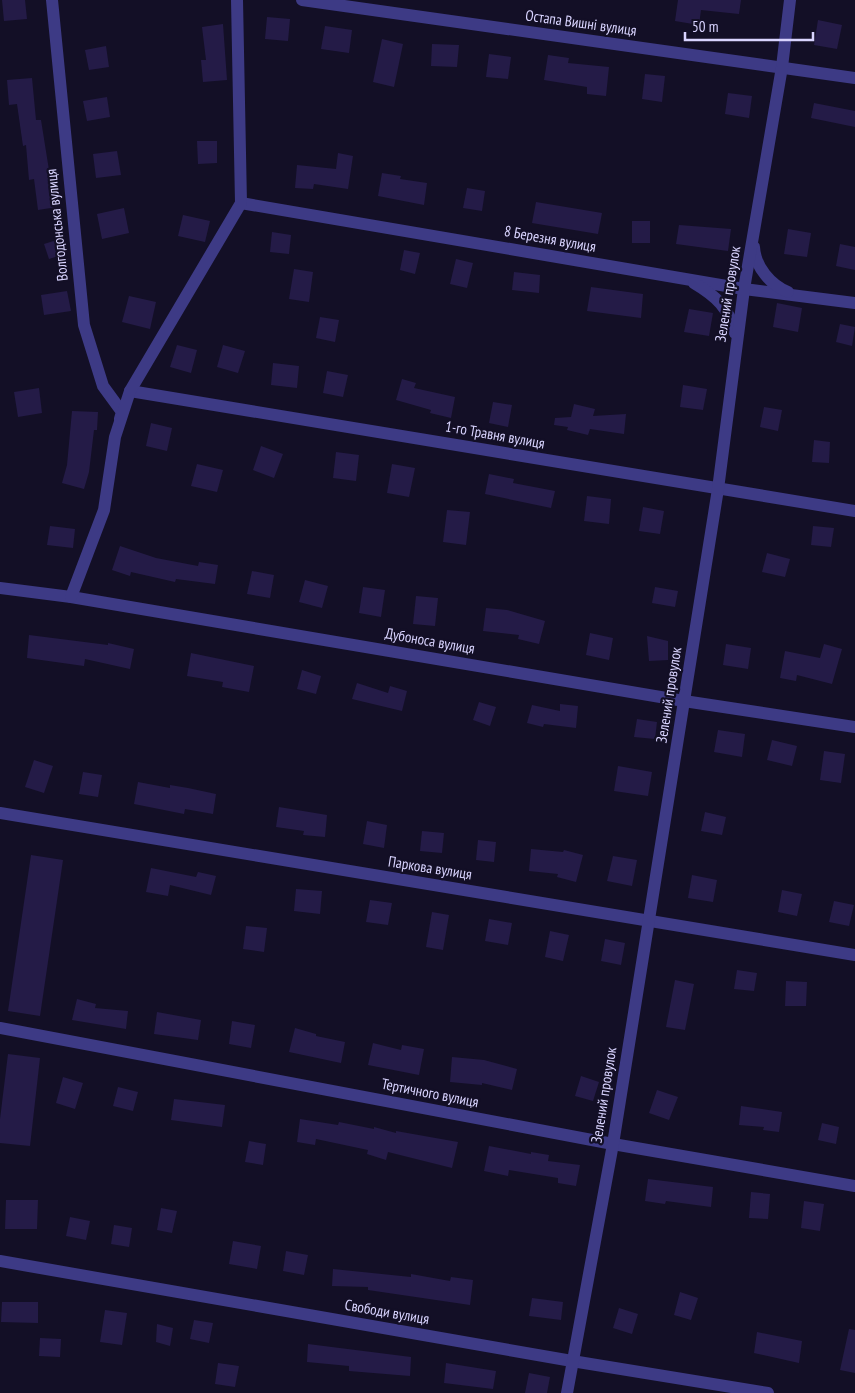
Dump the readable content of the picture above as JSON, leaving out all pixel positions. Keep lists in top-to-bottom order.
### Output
{
  "streets": {
    "street": [
      "Остапа Вишні вулиця",
      "Волгодонська вулиця",
      "8 Березня вулиця",
      "Зелений провулок",
      "1-го Травня вулиця",
      "Дубоноса вулиця",
      "Паркова вулиця",
      "Тертичного вулиця",
      "Свободи вулиця"
    ]
  },
  "crossings": [
    ["Остапа Вишні вулиця", "Зелений провулок"],
    ["8 Березня вулиця", "Зелений провулок"],
    ["Зелений провулок", "1-го Травня вулиця"],
    ["Зелений провулок", "Дубоноса вулиця"],
    ["Зелений провулок", "Паркова вулиця"],
    ["Зелений провулок", "Тертичного вулиця"],
    ["Зелений провулок", "Свободи вулиця"]
  ],
  "scale_bar": "50 m"
}
